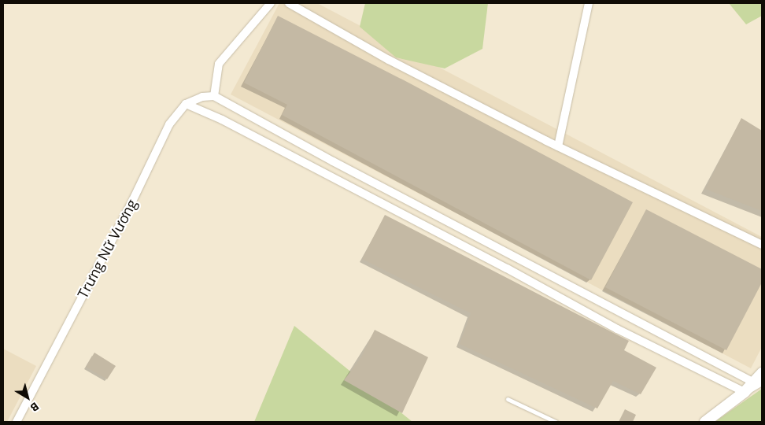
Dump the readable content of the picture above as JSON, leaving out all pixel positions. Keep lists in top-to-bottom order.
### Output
{
  "streets": {
    "street": ["Trưng Nữ Vương"]
  },
  "north": "bottom right"
}
